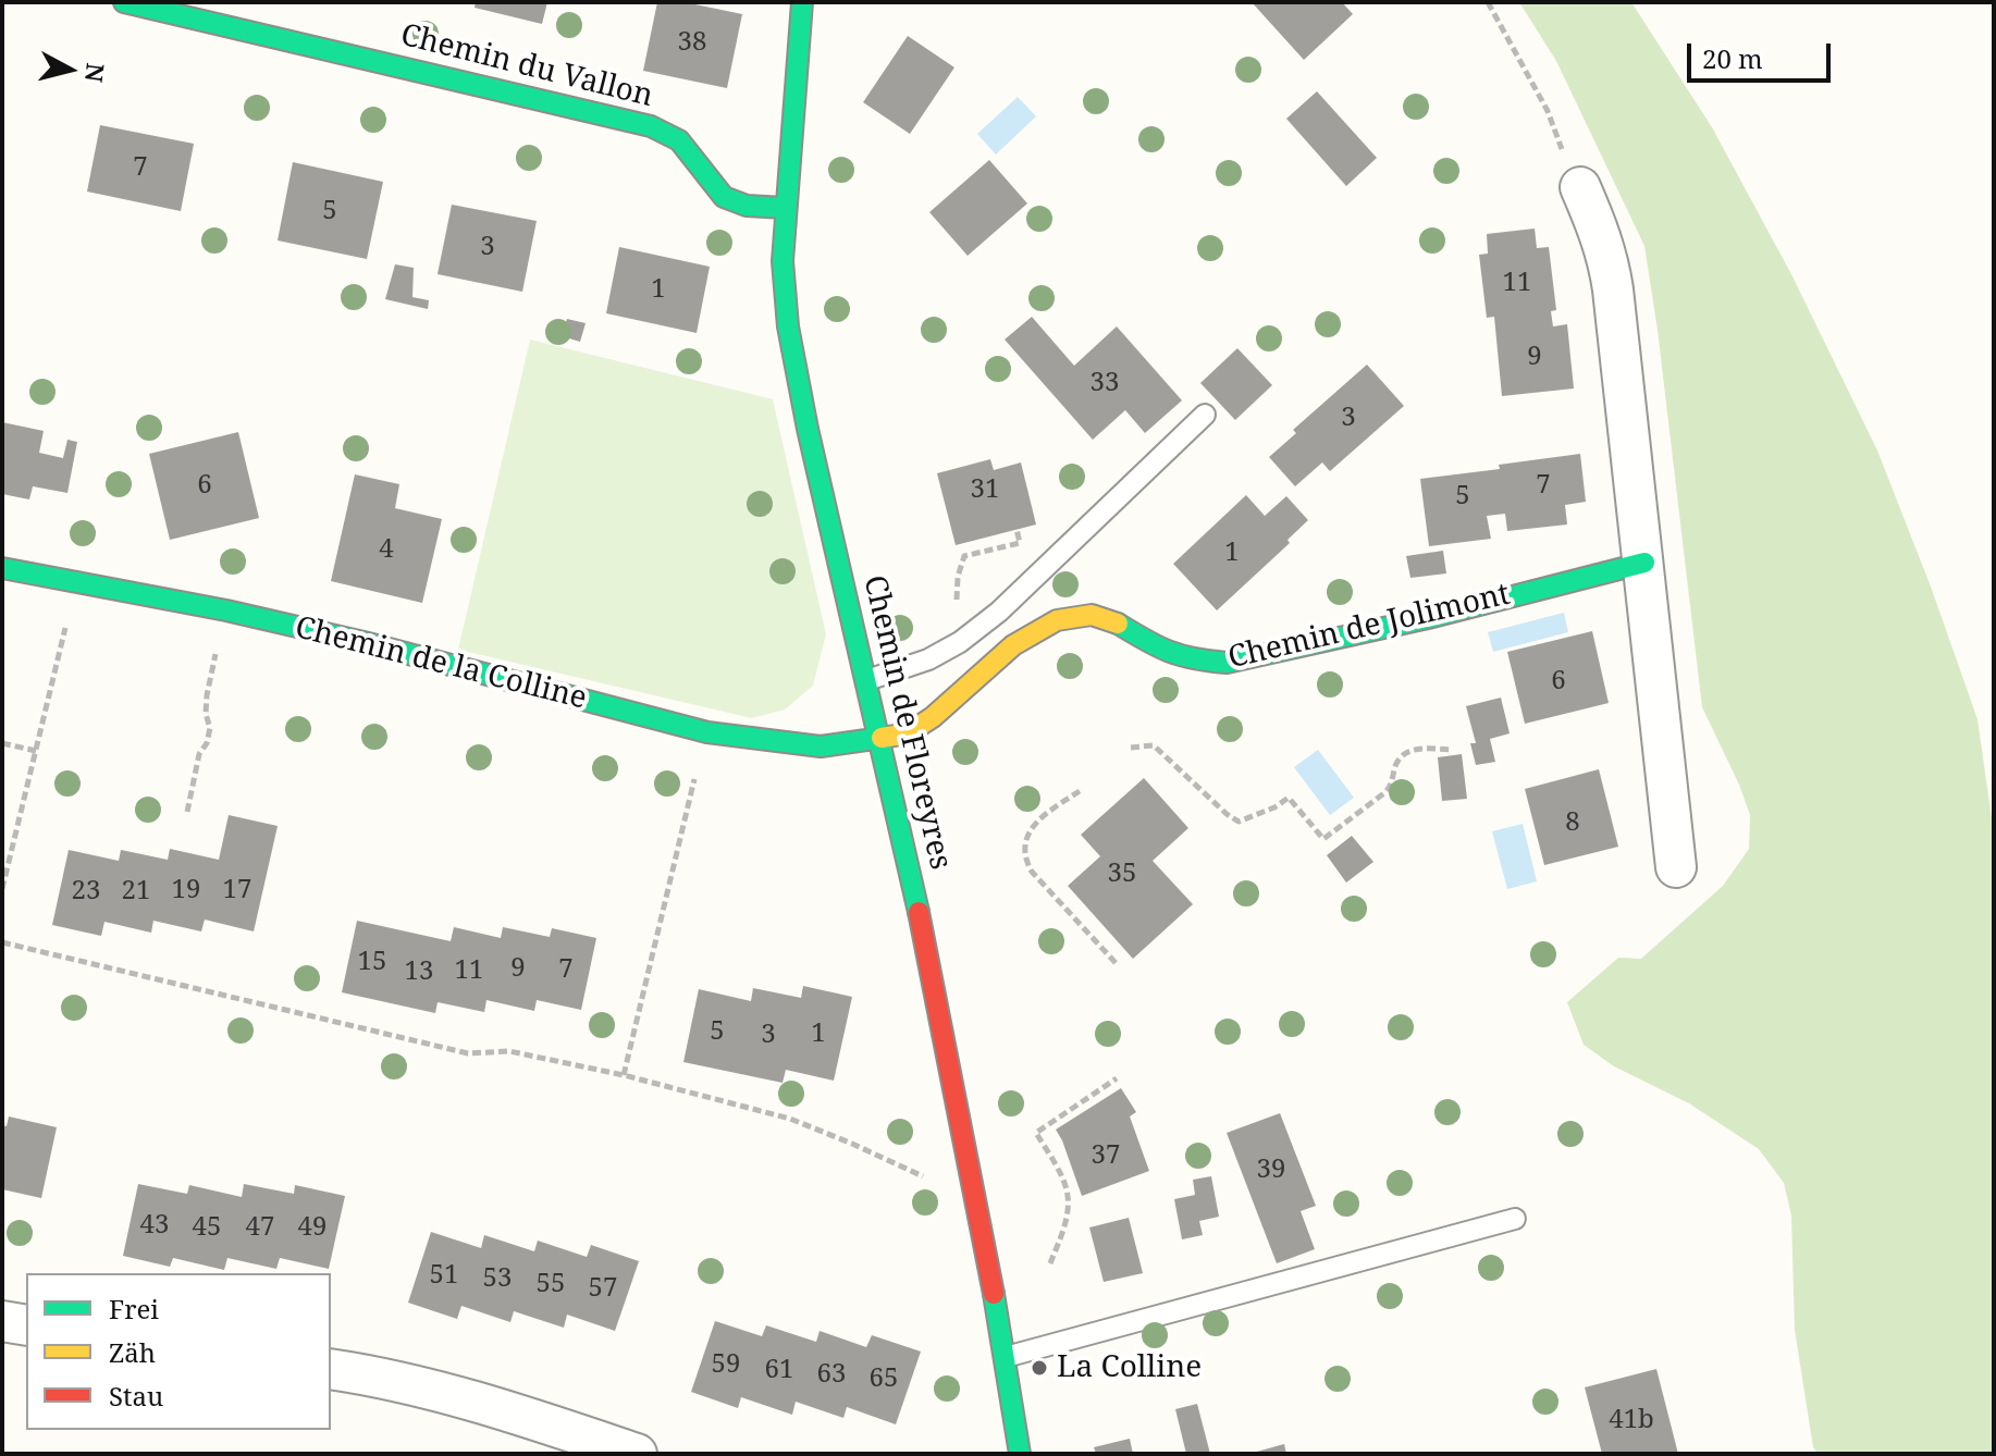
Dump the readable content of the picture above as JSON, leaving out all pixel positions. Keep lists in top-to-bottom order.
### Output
{
  "streets": {
    "street": [
      "Chemin du Vallon",
      "Chemin de Jolimont",
      "Chemin de la Colline",
      "Chemin de Floreyres"
    ]
  },
  "crossings": [
    ["Chemin du Vallon", "Chemin de Floreyres"],
    ["Chemin de Jolimont", "Chemin de la Colline"],
    ["Chemin de Jolimont", "Chemin de Floreyres"],
    ["Chemin de la Colline", "Chemin de Floreyres"]
  ],
  "places": ["La Colline"],
  "house_numbers": [
    "38",
    "7",
    "5",
    "3",
    "11",
    "1",
    "9",
    "33",
    "3",
    "6",
    "7",
    "31",
    "5",
    "4",
    "1",
    "6",
    "8",
    "35",
    "19",
    "17",
    "23",
    "21",
    "15",
    "9",
    "7",
    "11",
    "13",
    "5",
    "1",
    "3",
    "37",
    "39",
    "43",
    "45",
    "47",
    "49",
    "51",
    "53",
    "55",
    "57",
    "59",
    "61",
    "63",
    "65",
    "41b"
  ],
  "legend": ["Frei", "Zäh", "Stau"],
  "scale_bar": "20 m",
  "north": "right"
}
